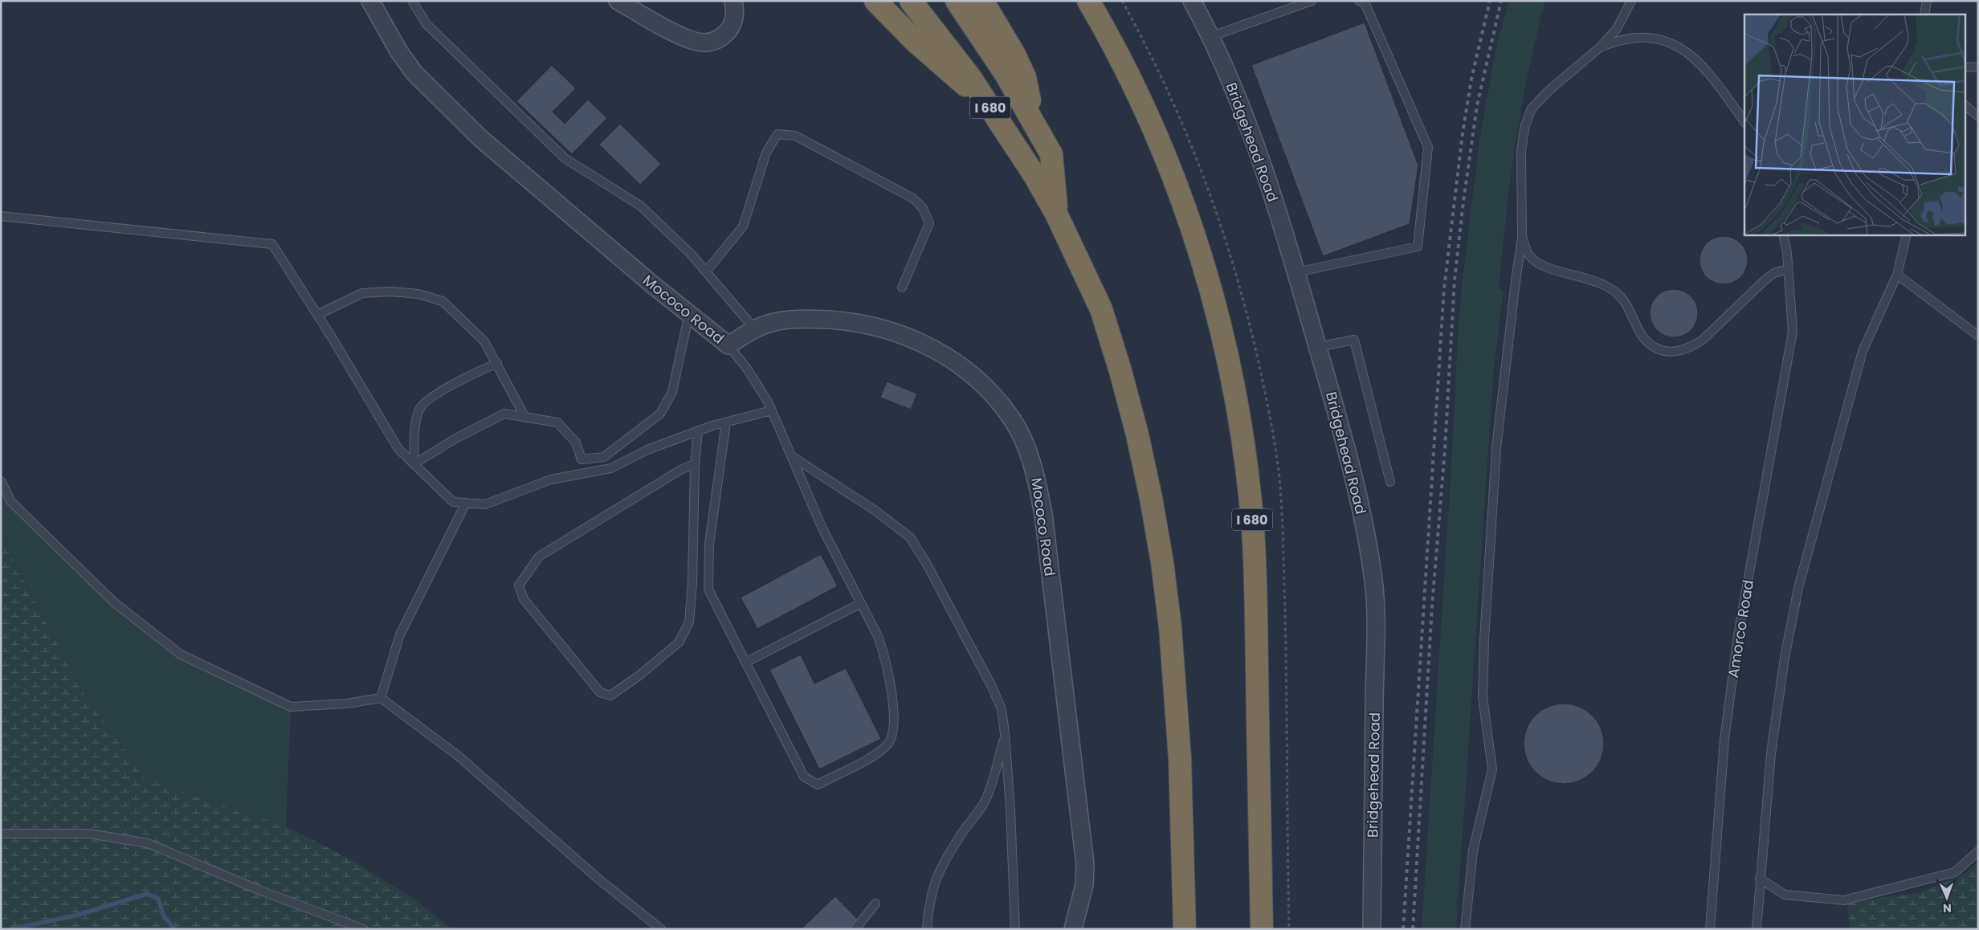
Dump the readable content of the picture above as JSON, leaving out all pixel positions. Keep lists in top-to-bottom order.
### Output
{
  "streets": {
    "highway": ["I 680"],
    "street": ["Bridgehead Road", "Mococo Road"],
    "lane": ["Amorco Road"]
  },
  "north": "bottom"
}
